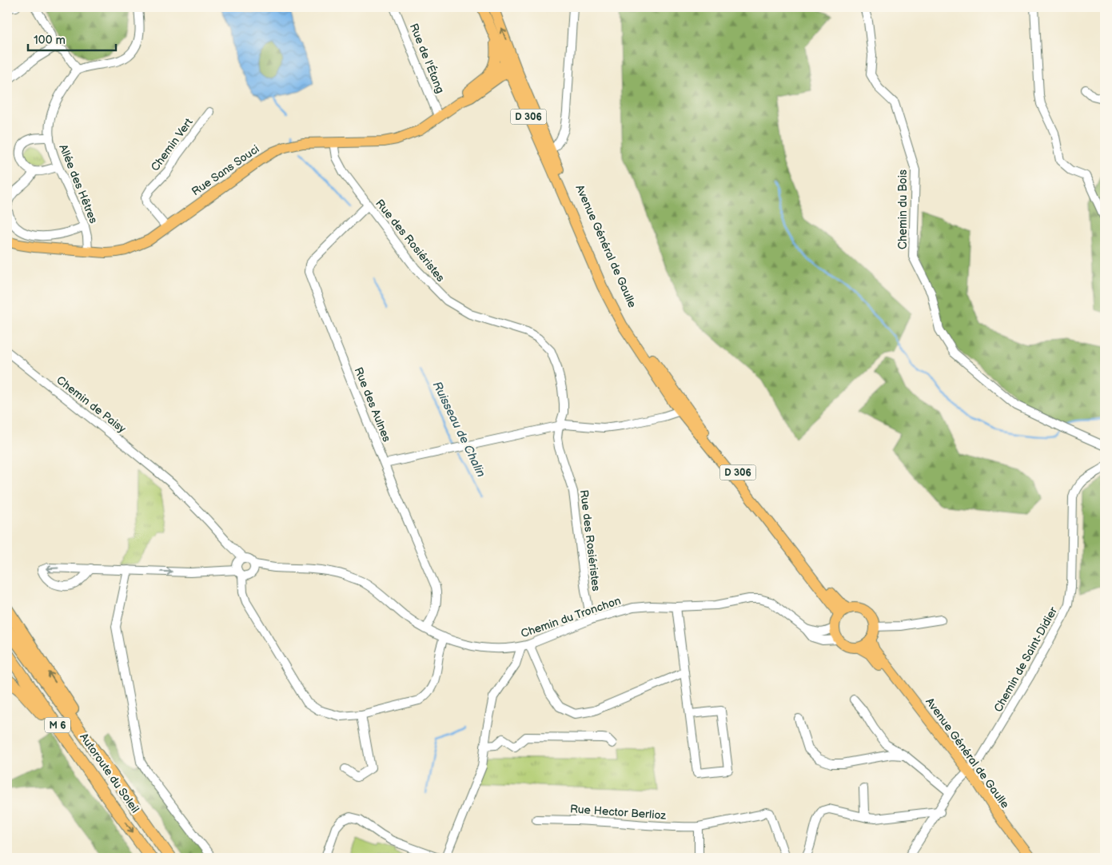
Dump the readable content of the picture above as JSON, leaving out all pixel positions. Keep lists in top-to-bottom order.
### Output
{
  "streets": {
    "highway": ["M 6", "Autoroute du Soleil"],
    "main road": ["D 306", "Rue Sans Souci", "Avenue Général de Gaulle"],
    "street": [
      "Rue de l'Étang",
      "Chemin Vert",
      "Allée des Hêtres",
      "Chemin du Bois",
      "Rue des Rosiéristes",
      "Chemin de Paisy",
      "Rue des Aulnes",
      "Chemin du Tronchon",
      "Chemin de Saint-Didier",
      "Rue Hector Berlioz"
    ]
  },
  "crossings": [
    ["Rue de l'Étang", "Rue Sans Souci"],
    ["D 306", "Rue Sans Souci"],
    ["D 306", "Avenue Général de Gaulle"],
    ["Chemin Vert", "Rue Sans Souci"],
    ["Rue Sans Souci", "Allée des Hêtres"],
    ["Rue Sans Souci", "Rue des Rosiéristes"],
    ["Rue des Rosiéristes", "Rue des Aulnes"],
    ["Rue des Rosiéristes", "Chemin du Tronchon"],
    ["Avenue Général de Gaulle", "Chemin du Tronchon"],
    ["Avenue Général de Gaulle", "Chemin de Saint-Didier"],
    ["Rue des Aulnes", "Chemin du Tronchon"]
  ],
  "water": ["Ruisseau de Chalin"],
  "scale_bar": "100 m"
}
